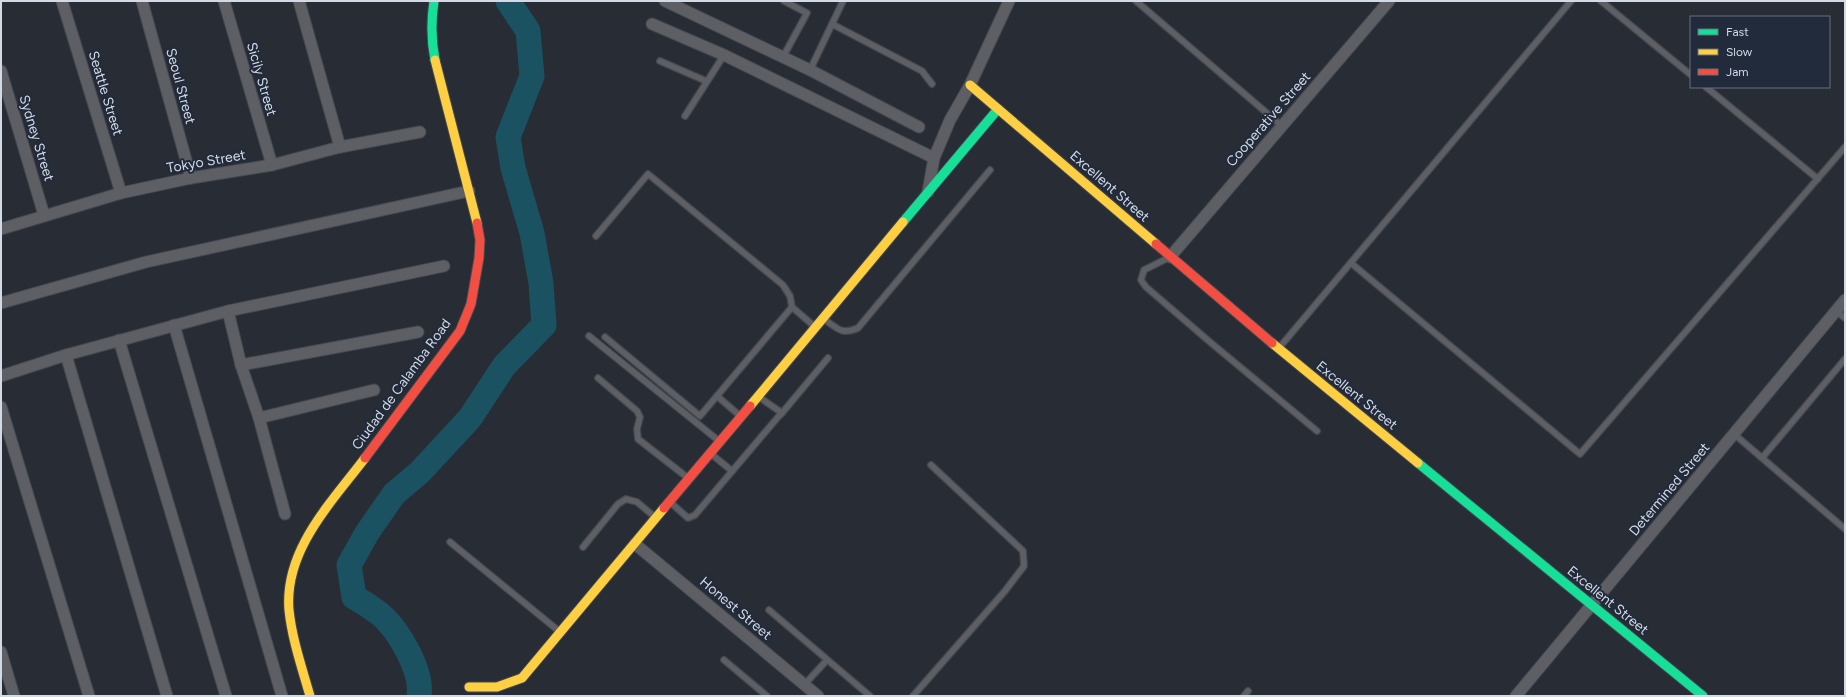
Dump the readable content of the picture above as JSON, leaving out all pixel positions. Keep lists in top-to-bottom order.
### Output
{
  "streets": {
    "street": [
      "Sicily Street",
      "Seoul Street",
      "Seattle Street",
      "Cooperative Street",
      "Sydney Street",
      "Tokyo Street",
      "Excellent Street",
      "Ciudad de Calamba Road",
      "Determined Street",
      "Honest Street"
    ]
  },
  "crossings": [
    ["Sicily Street", "Tokyo Street"],
    ["Seoul Street", "Tokyo Street"],
    ["Seattle Street", "Tokyo Street"],
    ["Cooperative Street", "Excellent Street"],
    ["Sydney Street", "Tokyo Street"],
    ["Excellent Street", "Determined Street"]
  ],
  "legend": ["Fast", "Slow", "Jam"]
}
